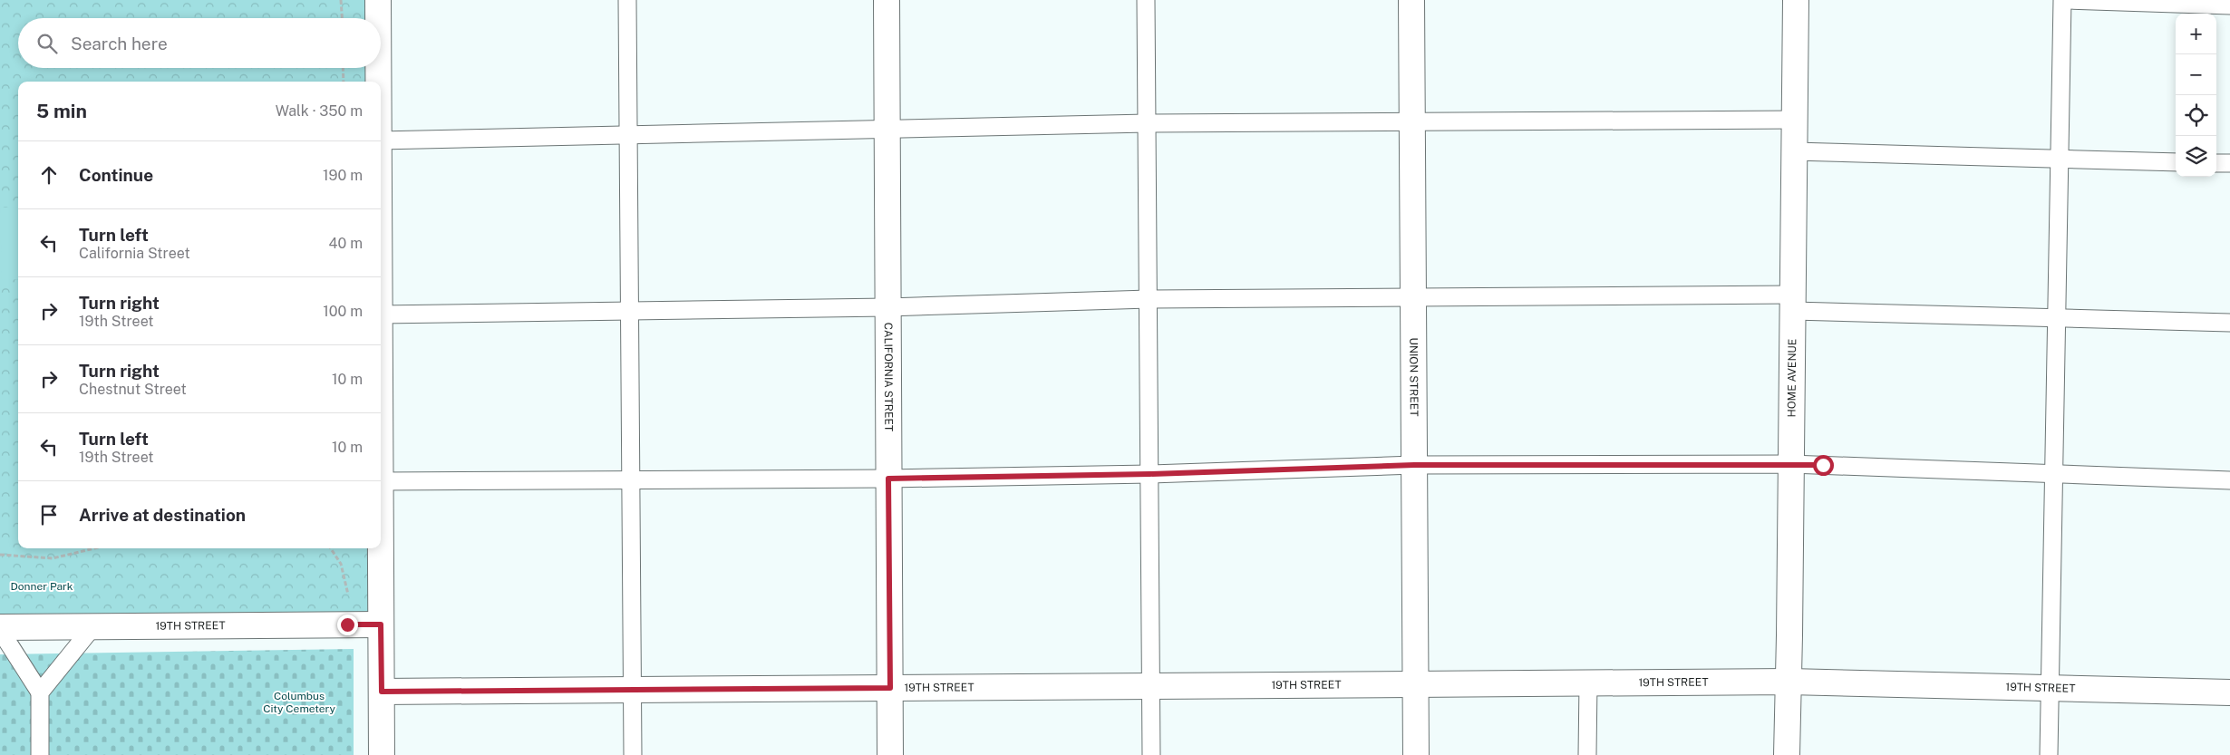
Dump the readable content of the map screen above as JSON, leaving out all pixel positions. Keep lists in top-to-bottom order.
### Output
{
  "streets": {
    "street": [
      "CALIFORNIA STREET",
      "UNION STREET",
      "HOME AVENUE",
      "19TH STREET"
    ]
  },
  "crossings": [
    ["CALIFORNIA STREET", "19TH STREET"],
    ["UNION STREET", "19TH STREET"],
    ["HOME AVENUE", "19TH STREET"]
  ],
  "parks": ["Donner Park", "Columbus City Cemetery"],
  "page": {
    "map_buttons": ["+", "−"],
    "search": "Search here",
    "heading": ["5 min", "Walk · 350 m"],
    "list": [
      ["Continue", "190 m"],
      ["Turn left", "California Street", "40 m"],
      ["Turn right", "19th Street", "100 m"],
      ["Turn right", "Chestnut Street", "10 m"],
      ["Turn left", "19th Street", "10 m"],
      "Arrive at destination"
    ]
  }
}
